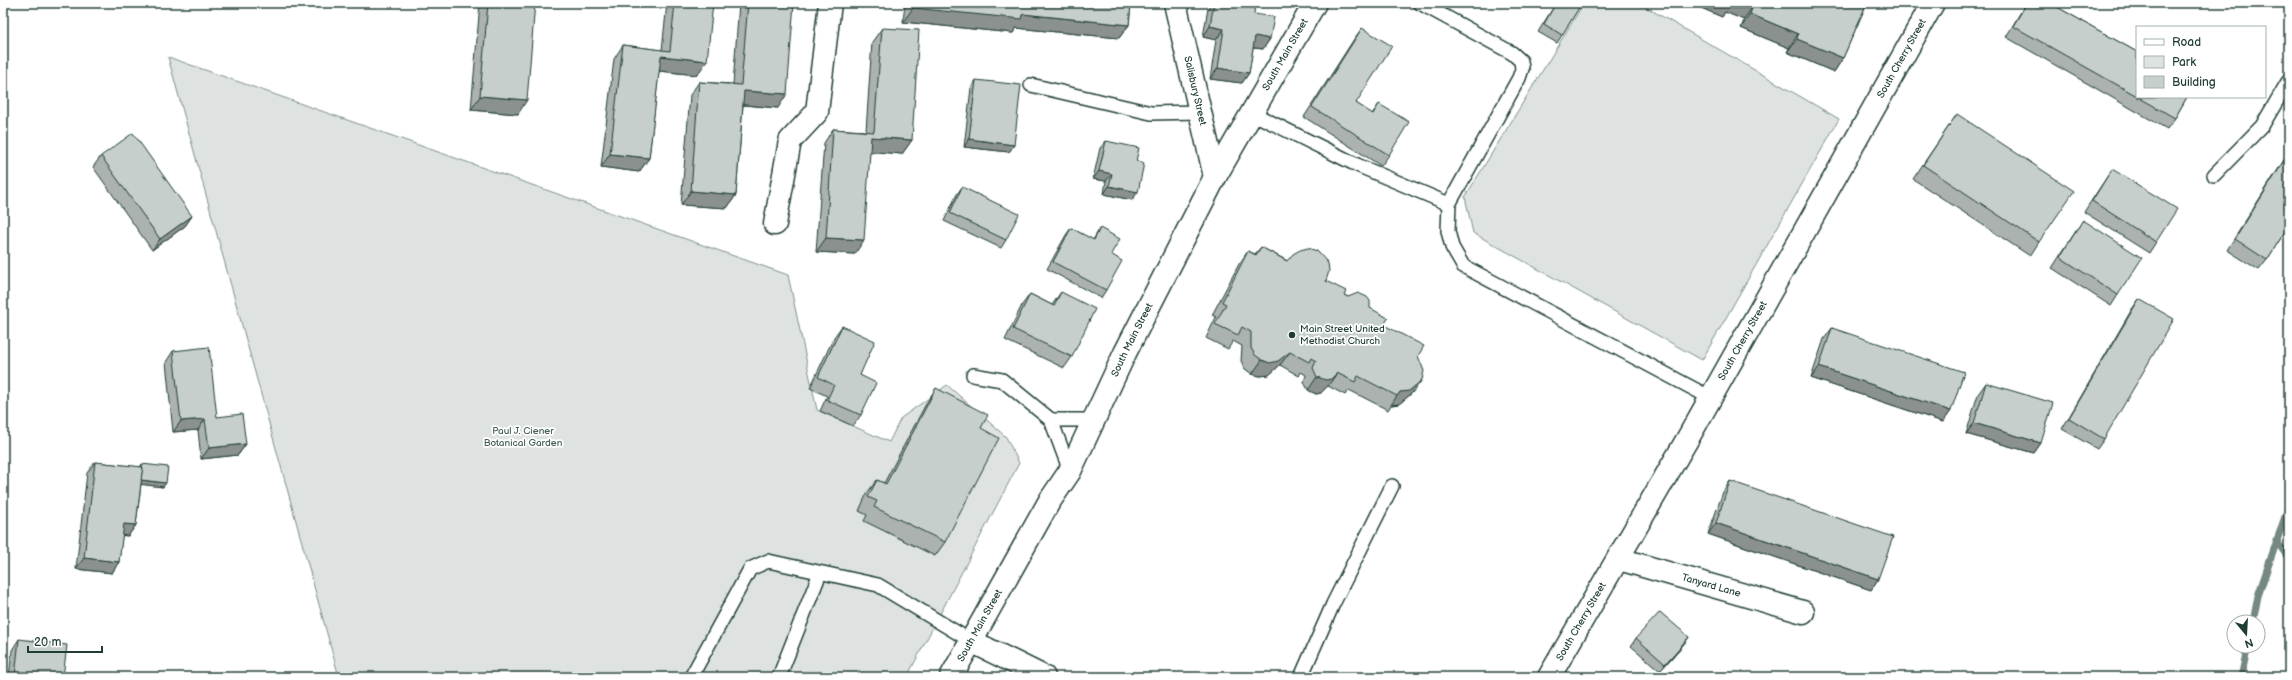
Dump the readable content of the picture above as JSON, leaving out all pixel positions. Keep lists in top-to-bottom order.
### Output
{
  "streets": {
    "main road": [
      "South Main Street",
      "South Cherry Street",
      "Salisbury Street",
      "Tanyard Lane"
    ]
  },
  "crossings": [
    ["South Main Street", "Salisbury Street"],
    ["South Cherry Street", "Tanyard Lane"]
  ],
  "parks": ["Paul J. Ciener Botanical Garden"],
  "places": ["Main Street United Methodist Church"],
  "legend": ["Road", "Park", "Building"],
  "scale_bar": "20 m",
  "north": "bottom"
}
